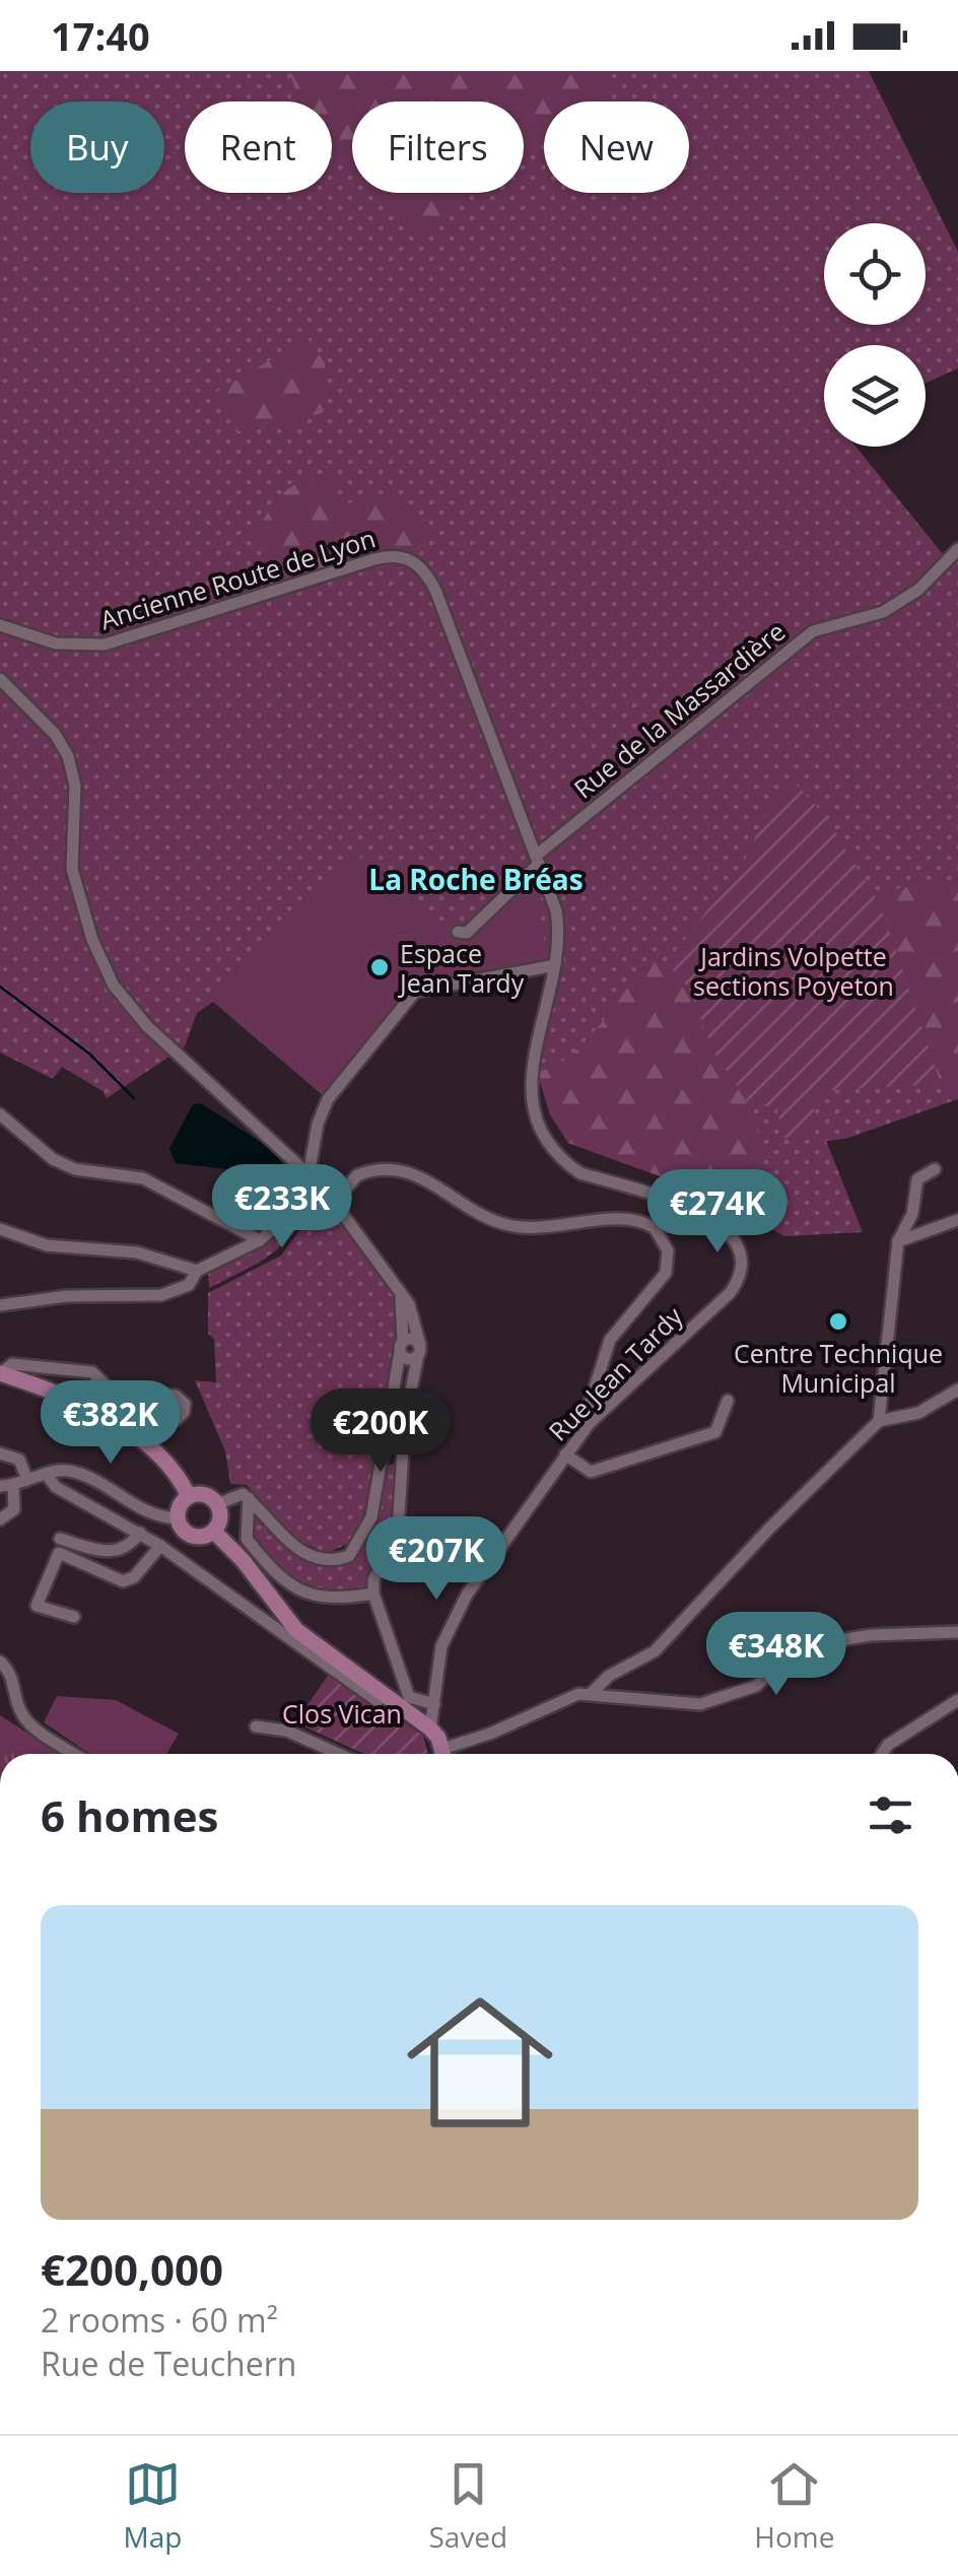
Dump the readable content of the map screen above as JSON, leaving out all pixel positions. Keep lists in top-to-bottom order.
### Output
{
  "streets": {
    "street": ["Ancienne Route de Lyon", "Rue de la Massardière", "Rue Jean Tardy"]
  },
  "crossings": [
    ["Ancienne Route de Lyon", "Rue de la Massardière"],
    ["Ancienne Route de Lyon", "Rue Jean Tardy"],
    ["Rue de la Massardière", "Rue Jean Tardy"]
  ],
  "districts": ["La Roche Bréas"],
  "parks": ["Jardins Volpette sections Poyeton", "Clos Vican"],
  "places": ["Espace Jean Tardy", "Centre Technique Municipal"],
  "page": {
    "status": "17:40",
    "chip": [
      "Buy",
      "Rent",
      "Filters",
      "New"
    ],
    "price": [
      "€233K",
      "€274K",
      "€382K",
      "€200K",
      "€207K",
      "€348K"
    ],
    "heading": "6 homes",
    "list": [
      {
        "name": "€200,000",
        "note": "2 rooms · 60 m² · Rue de Teuchern"
      }
    ],
    "tabs": ["Map", "Saved", "Home"]
  }
}
